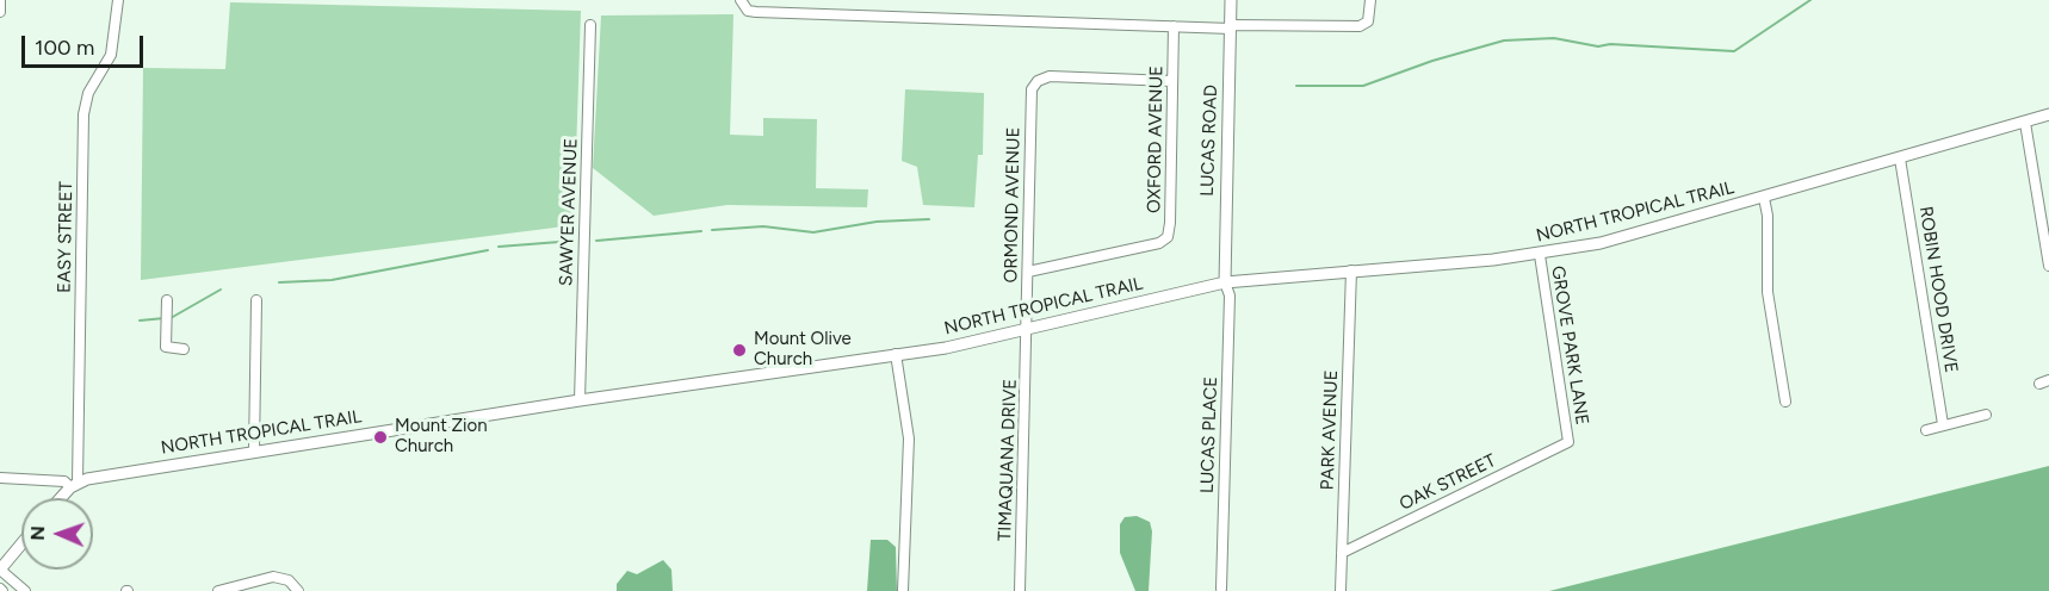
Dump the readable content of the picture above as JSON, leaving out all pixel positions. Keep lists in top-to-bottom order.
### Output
{
  "streets": {
    "street": [
      "OXFORD AVENUE",
      "LUCAS ROAD",
      "ORMOND AVENUE",
      "SAWYER AVENUE",
      "NORTH TROPICAL TRAIL",
      "EASY STREET",
      "ROBIN HOOD DRIVE",
      "GROVE PARK LANE",
      "PARK AVENUE",
      "LUCAS PLACE",
      "TIMAQUANA DRIVE",
      "OAK STREET"
    ]
  },
  "crossings": [
    ["OXFORD AVENUE", "ORMOND AVENUE"],
    ["LUCAS ROAD", "NORTH TROPICAL TRAIL"],
    ["LUCAS ROAD", "LUCAS PLACE"],
    ["ORMOND AVENUE", "NORTH TROPICAL TRAIL"],
    ["ORMOND AVENUE", "TIMAQUANA DRIVE"],
    ["SAWYER AVENUE", "NORTH TROPICAL TRAIL"],
    ["NORTH TROPICAL TRAIL", "EASY STREET"],
    ["NORTH TROPICAL TRAIL", "ROBIN HOOD DRIVE"],
    ["NORTH TROPICAL TRAIL", "GROVE PARK LANE"],
    ["NORTH TROPICAL TRAIL", "PARK AVENUE"],
    ["NORTH TROPICAL TRAIL", "LUCAS PLACE"],
    ["NORTH TROPICAL TRAIL", "TIMAQUANA DRIVE"],
    ["GROVE PARK LANE", "OAK STREET"],
    ["PARK AVENUE", "OAK STREET"]
  ],
  "places": ["Mount Olive Church", "Mount Zion Church"],
  "scale_bar": "100 m",
  "north": "left"
}
